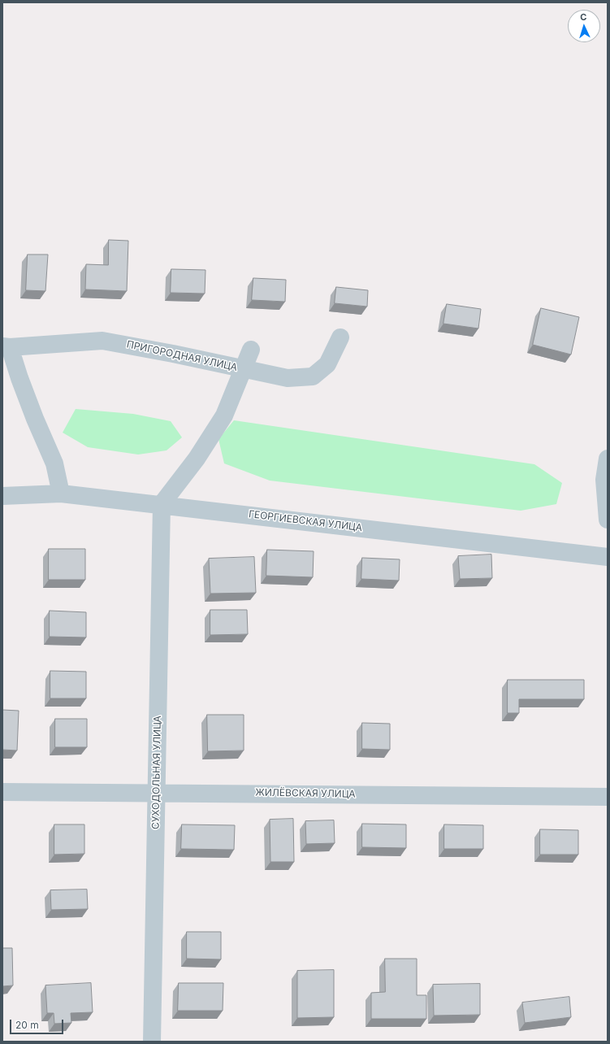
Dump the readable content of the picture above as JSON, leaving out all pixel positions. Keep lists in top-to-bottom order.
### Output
{
  "streets": {
    "street": [
      "ПРИГОРОДНАЯ УЛИЦА",
      "ГЕОРГИЕВСКАЯ УЛИЦА",
      "СУХОДОЛЬНАЯ УЛИЦА",
      "ЖИЛЁВСКАЯ УЛИЦА"
    ]
  },
  "crossings": [
    ["ГЕОРГИЕВСКАЯ УЛИЦА", "СУХОДОЛЬНАЯ УЛИЦА"],
    ["СУХОДОЛЬНАЯ УЛИЦА", "ЖИЛЁВСКАЯ УЛИЦА"]
  ],
  "scale_bar": "20 m",
  "north": "top"
}
